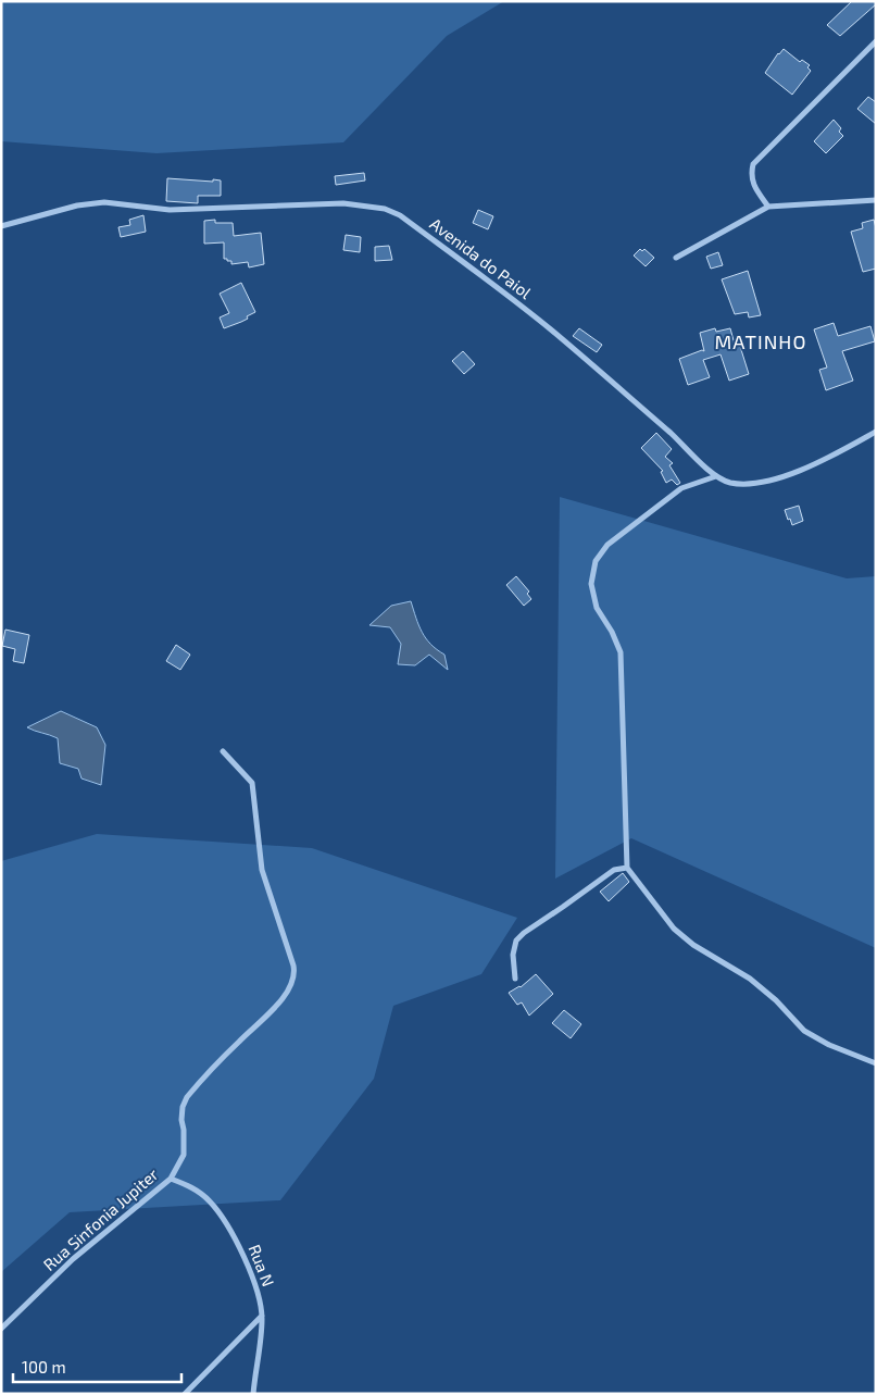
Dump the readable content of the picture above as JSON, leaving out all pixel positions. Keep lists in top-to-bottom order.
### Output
{
  "streets": {
    "street": ["Avenida do Paiol", "Rua Sinfonia Jupiter", "Rua N"]
  },
  "crossings": [
    ["Rua Sinfonia Jupiter", "Rua N"]
  ],
  "districts": ["MATINHO"],
  "scale_bar": "100 m"
}
